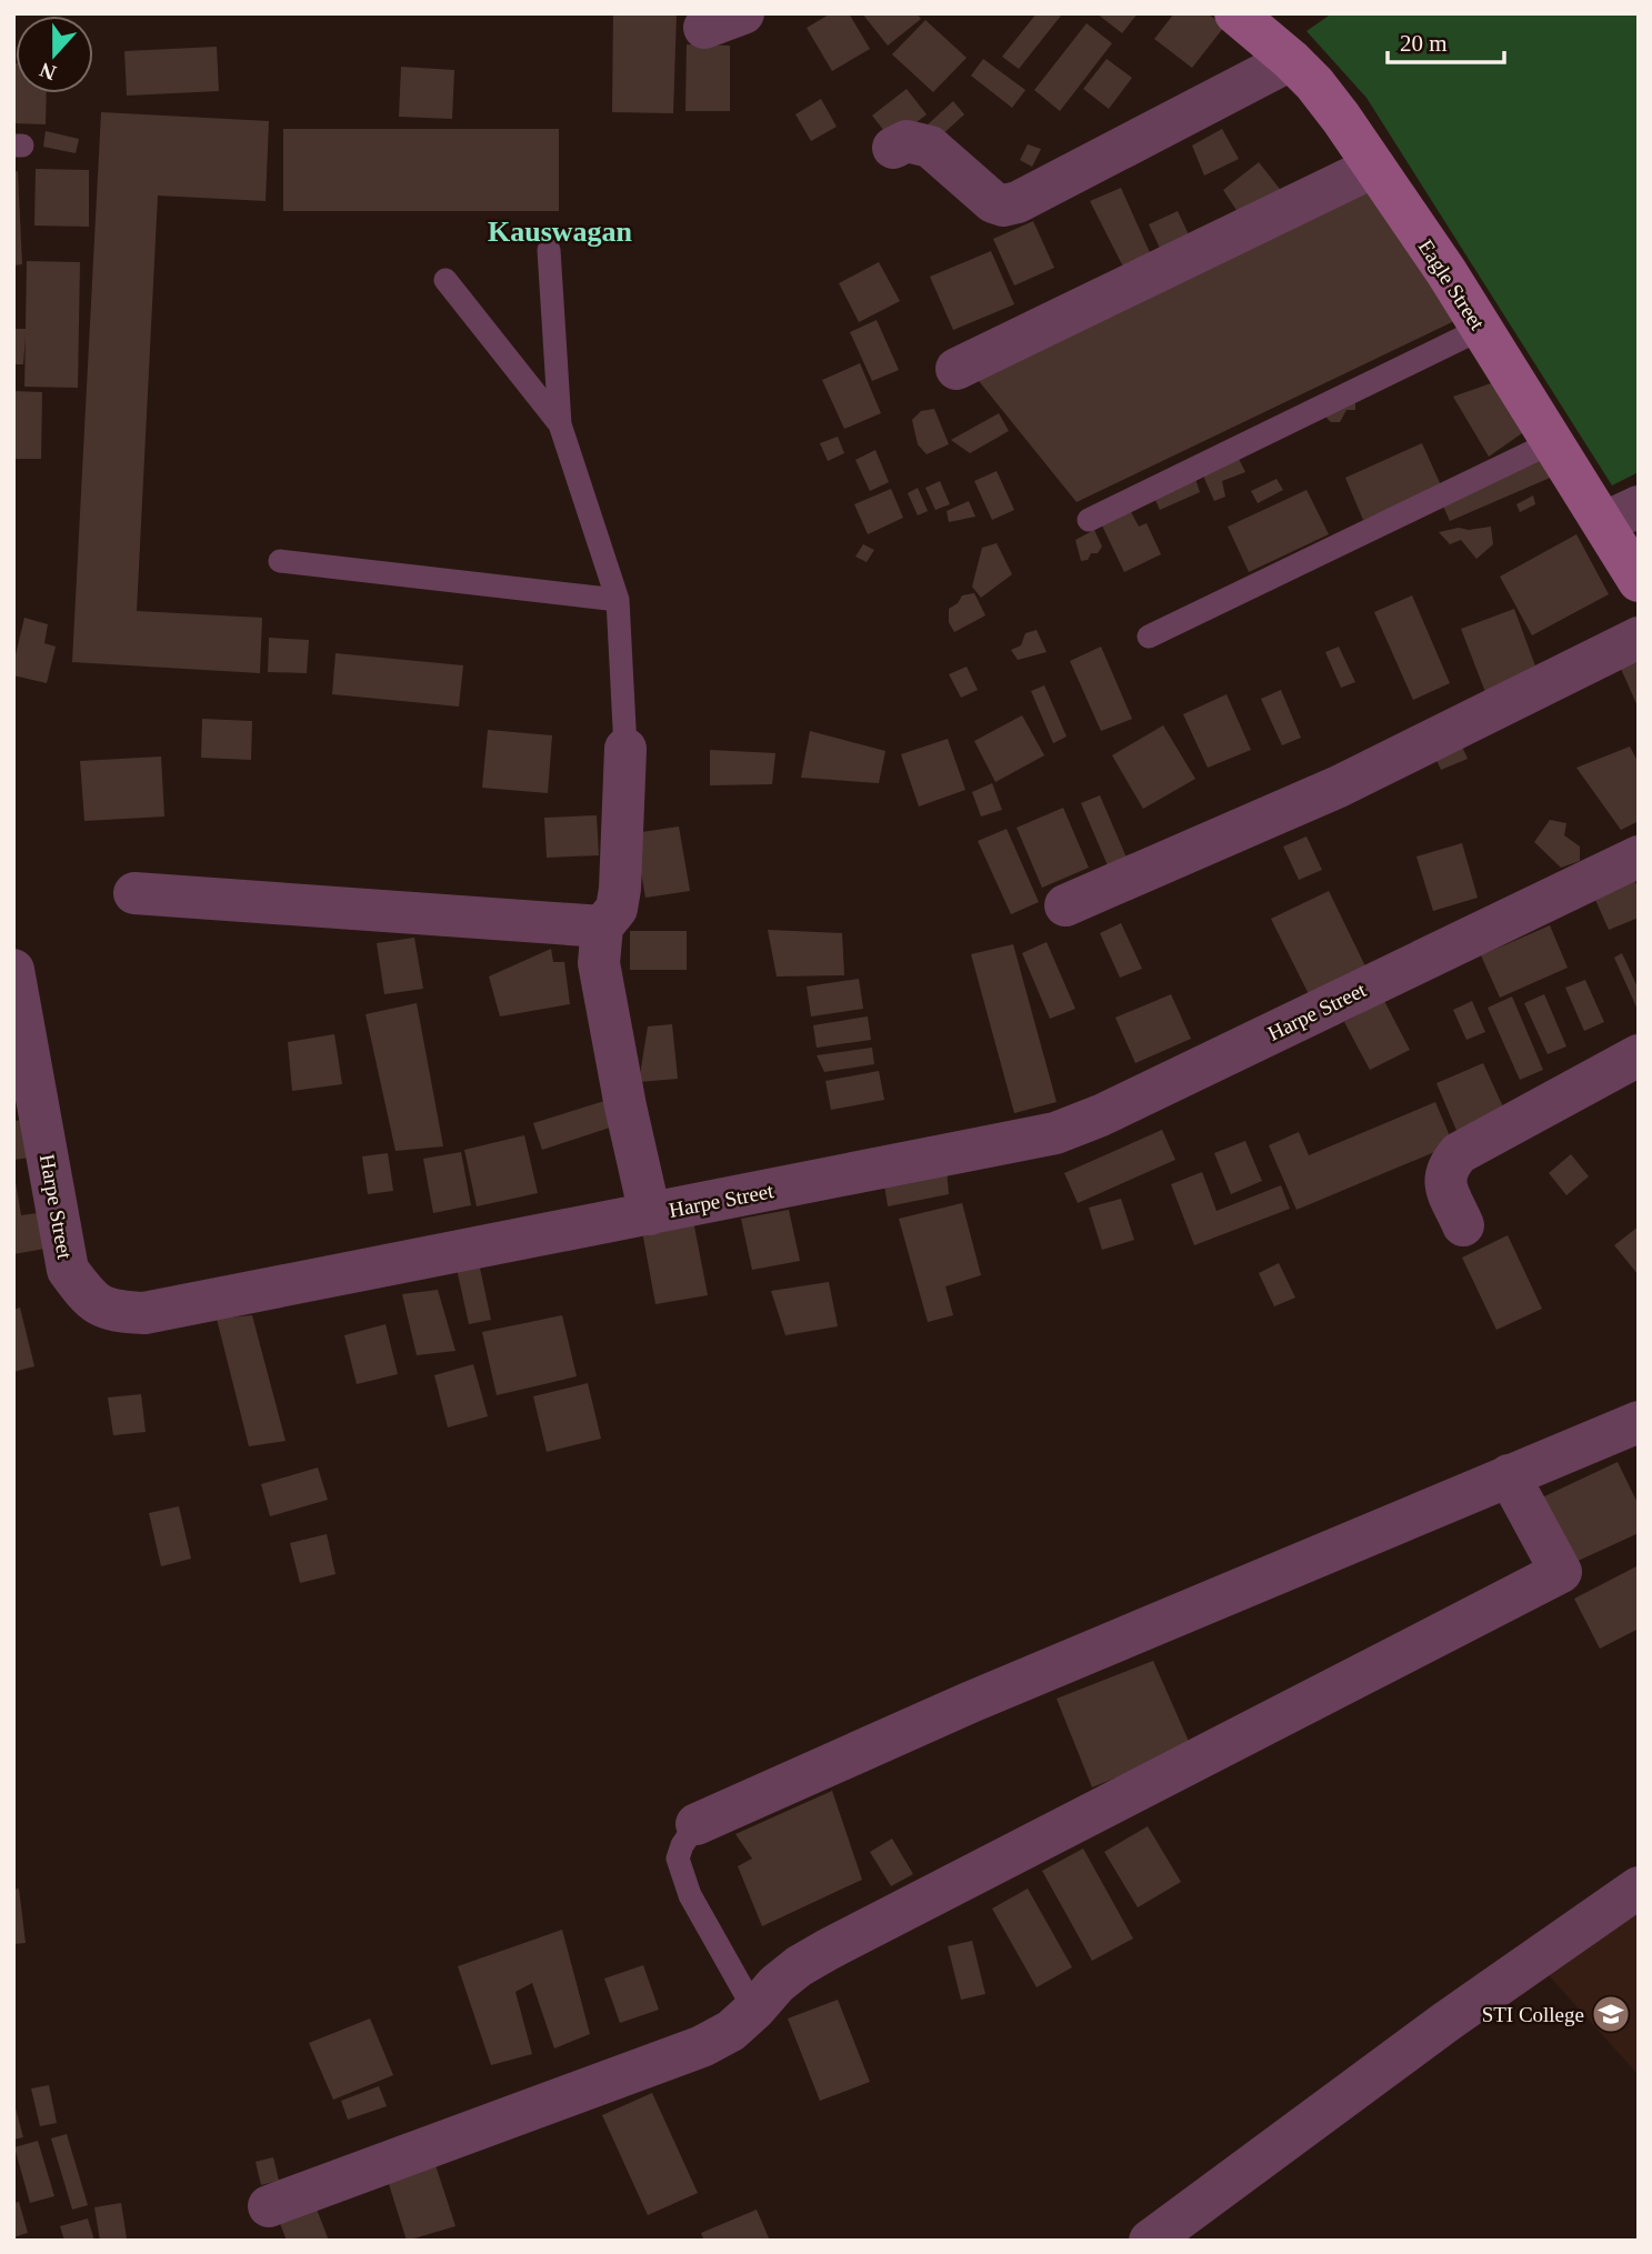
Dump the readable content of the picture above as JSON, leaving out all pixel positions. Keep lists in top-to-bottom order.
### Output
{
  "streets": {
    "street": ["Eagle Street", "Harpe Street"]
  },
  "districts": ["Kauswagan"],
  "places": {
    "school or university": ["STI College"]
  },
  "scale_bar": "20 m",
  "north": "bottom"
}
